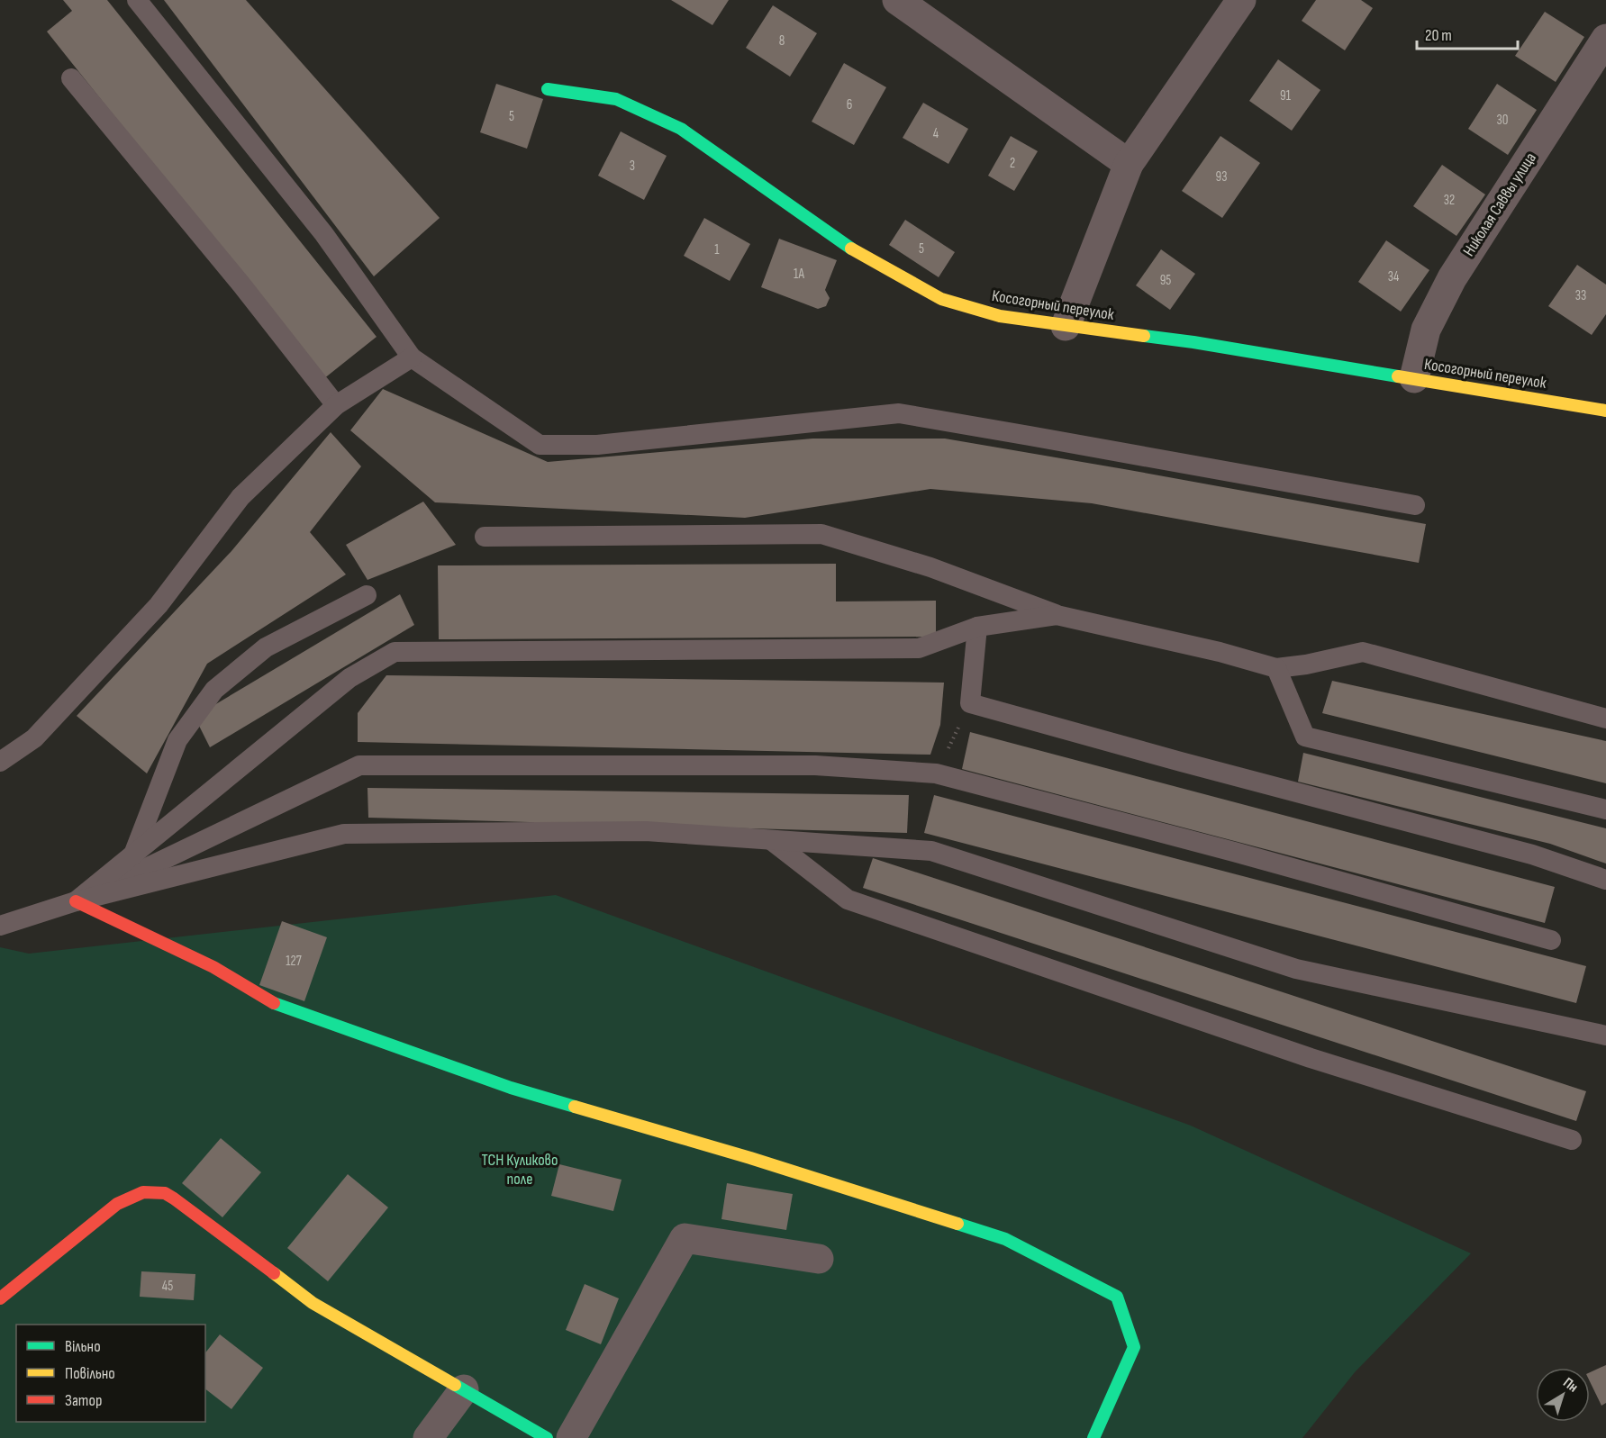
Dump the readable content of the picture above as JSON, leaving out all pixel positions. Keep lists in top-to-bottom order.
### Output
{
  "streets": {
    "street": ["Николая Саввы улица", "Косогорный переулок"]
  },
  "crossings": [
    ["Николая Саввы улица", "Косогорный переулок"]
  ],
  "parks": ["ТСН Куликово поле"],
  "house_numbers": [
    "8",
    "91",
    "6",
    "5",
    "30",
    "4",
    "2",
    "3",
    "93",
    "32",
    "5",
    "1",
    "1А",
    "34",
    "95",
    "33",
    "127",
    "45"
  ],
  "legend": ["Вільно", "Повільно", "Затор"],
  "scale_bar": "20 m",
  "north": "top right"
}
